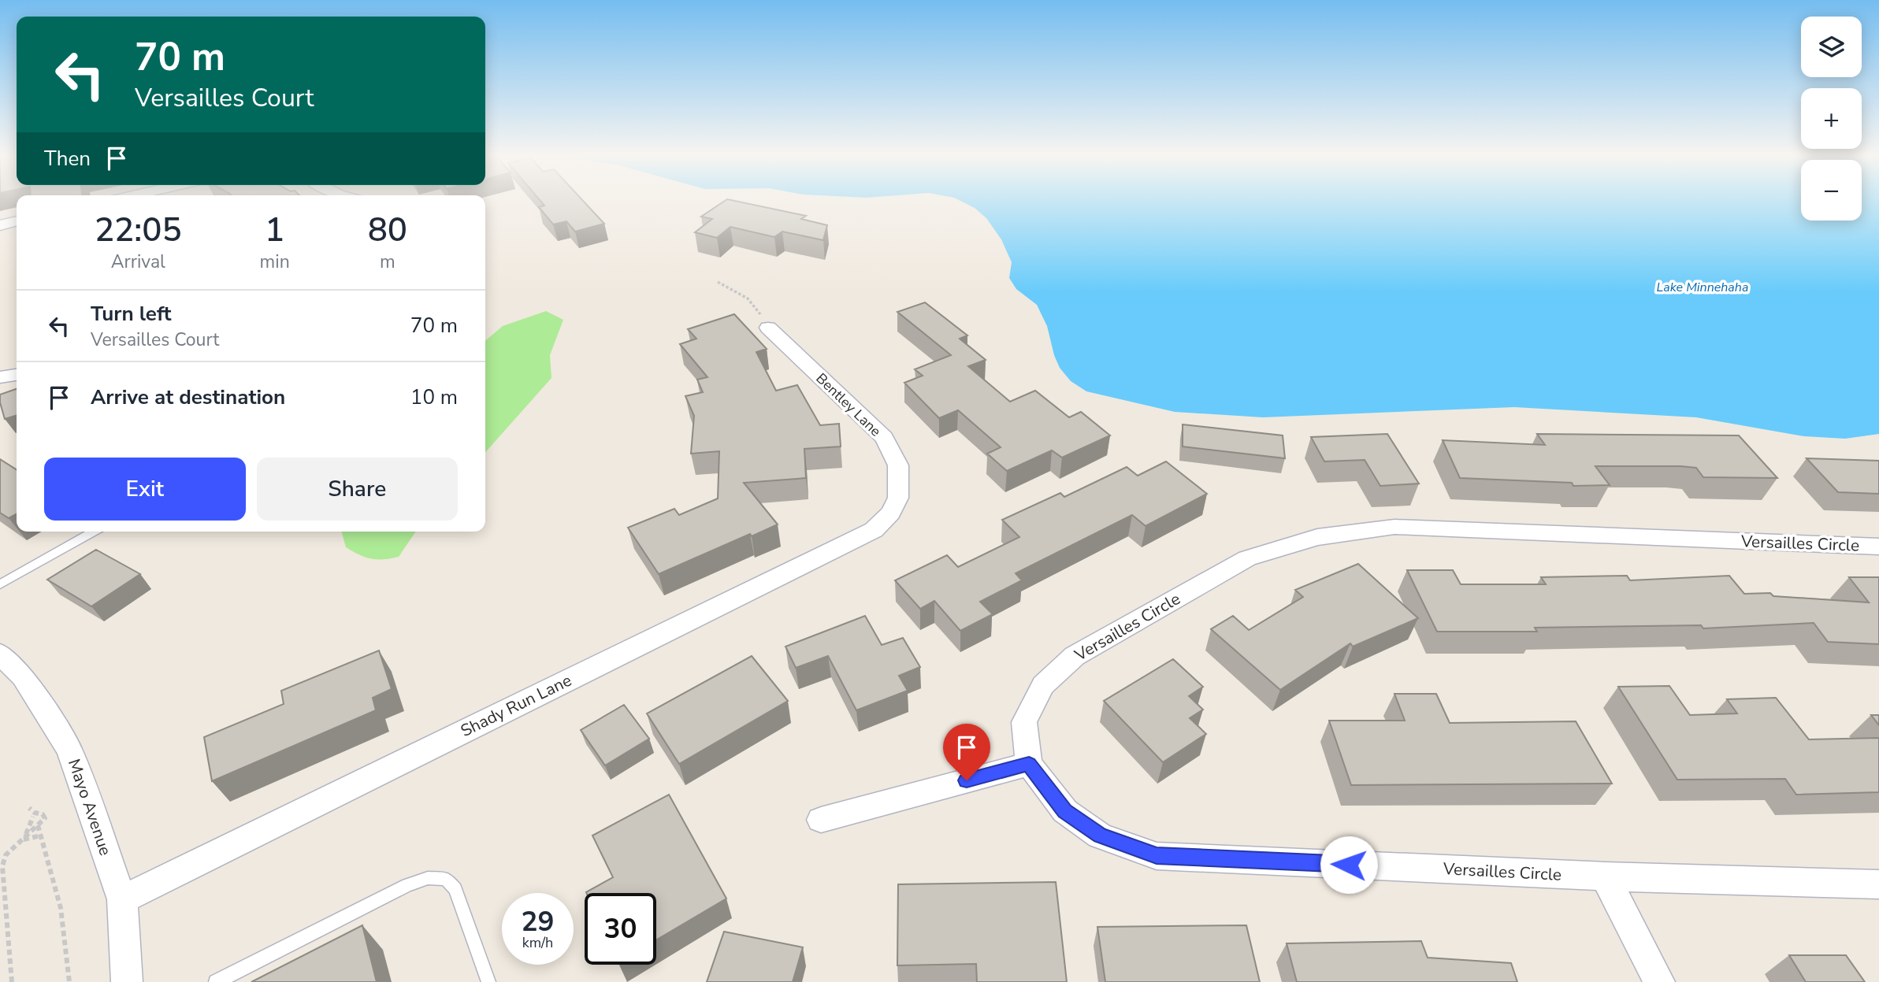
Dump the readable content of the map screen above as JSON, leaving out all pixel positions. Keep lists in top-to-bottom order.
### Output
{
  "streets": {
    "street": [
      "Bentley Lane",
      "Versailles Circle",
      "Shady Run Lane",
      "Mayo Avenue"
    ]
  },
  "crossings": [
    ["Bentley Lane", "Shady Run Lane"],
    ["Shady Run Lane", "Mayo Avenue"]
  ],
  "water": ["Lake Minnehaha"],
  "page": {
    "map_buttons": ["+", "−"],
    "turn": ["70 m", "Versailles Court"],
    "then": "Then",
    "eta": [
      "22:05",
      "Arrival",
      "1",
      "min",
      "80",
      "m"
    ],
    "list": [
      {
        "name": "Turn left",
        "note": "Versailles Court",
        "value": "70 m"
      },
      {
        "name": "Arrive at destination",
        "value": "10 m"
      }
    ],
    "buttons": ["Exit", "Share"],
    "speed": "29 km/h",
    "limit": "30"
  }
}
